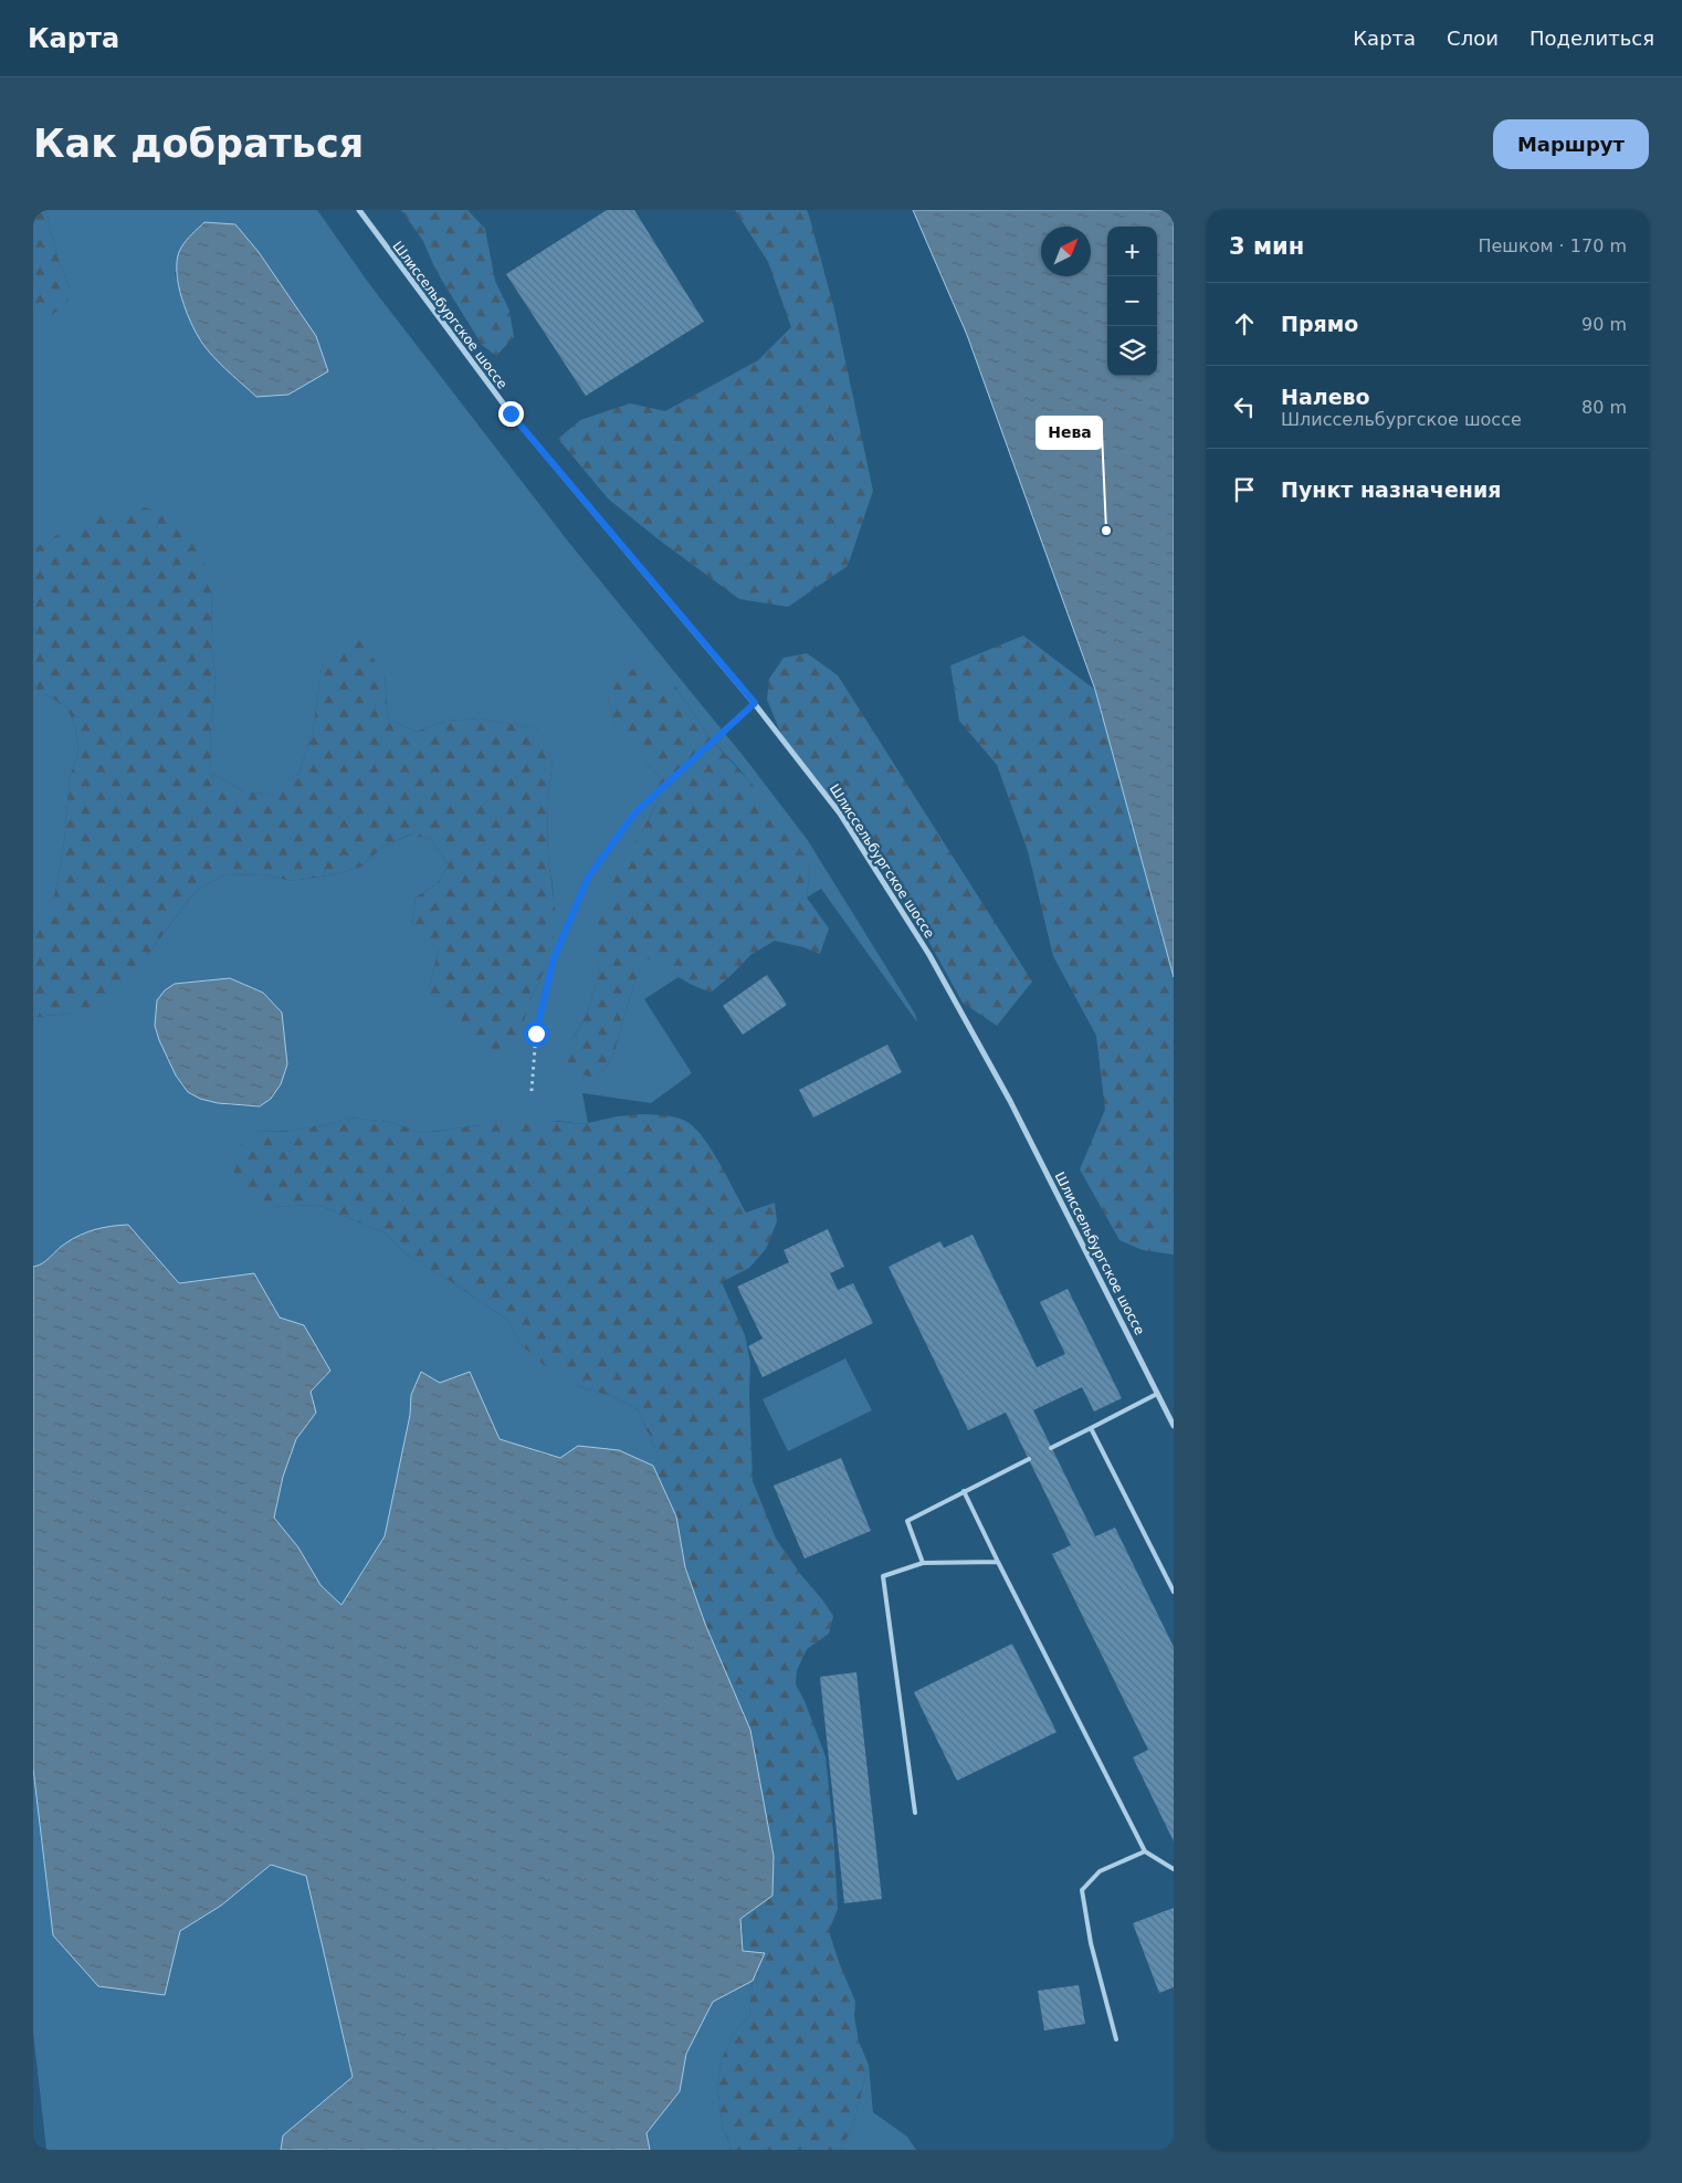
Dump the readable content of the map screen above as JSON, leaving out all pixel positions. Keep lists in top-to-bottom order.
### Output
{
  "streets": {
    "street": ["Шлиссельбургское шоссе"]
  },
  "places": ["Нева"],
  "north": "top right",
  "page": {
    "header": "Карта",
    "nav": ["Карта", "Слои", "Поделиться"],
    "buttons": "Маршрут",
    "title": "Как добраться",
    "heading": ["3 мин", "Пешком · 170 m"],
    "map_buttons": ["+", "−"],
    "list": [
      ["Прямо", "90 m"],
      ["Налево", "Шлиссельбургское шоссе", "80 m"],
      "Пункт назначения"
    ]
  }
}
